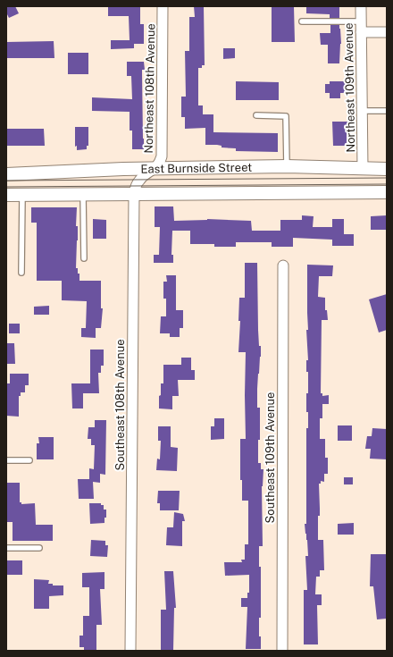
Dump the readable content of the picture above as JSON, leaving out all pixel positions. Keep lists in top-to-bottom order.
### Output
{
  "streets": {
    "street": [
      "Northeast 109th Avenue",
      "Northeast 108th Avenue",
      "East Burnside Street",
      "Southeast 108th Avenue",
      "Southeast 109th Avenue"
    ]
  },
  "crossings": [
    ["Northeast 109th Avenue", "East Burnside Street"],
    ["Northeast 108th Avenue", "East Burnside Street"],
    ["Northeast 108th Avenue", "Southeast 108th Avenue"],
    ["East Burnside Street", "Southeast 108th Avenue"]
  ]
}
